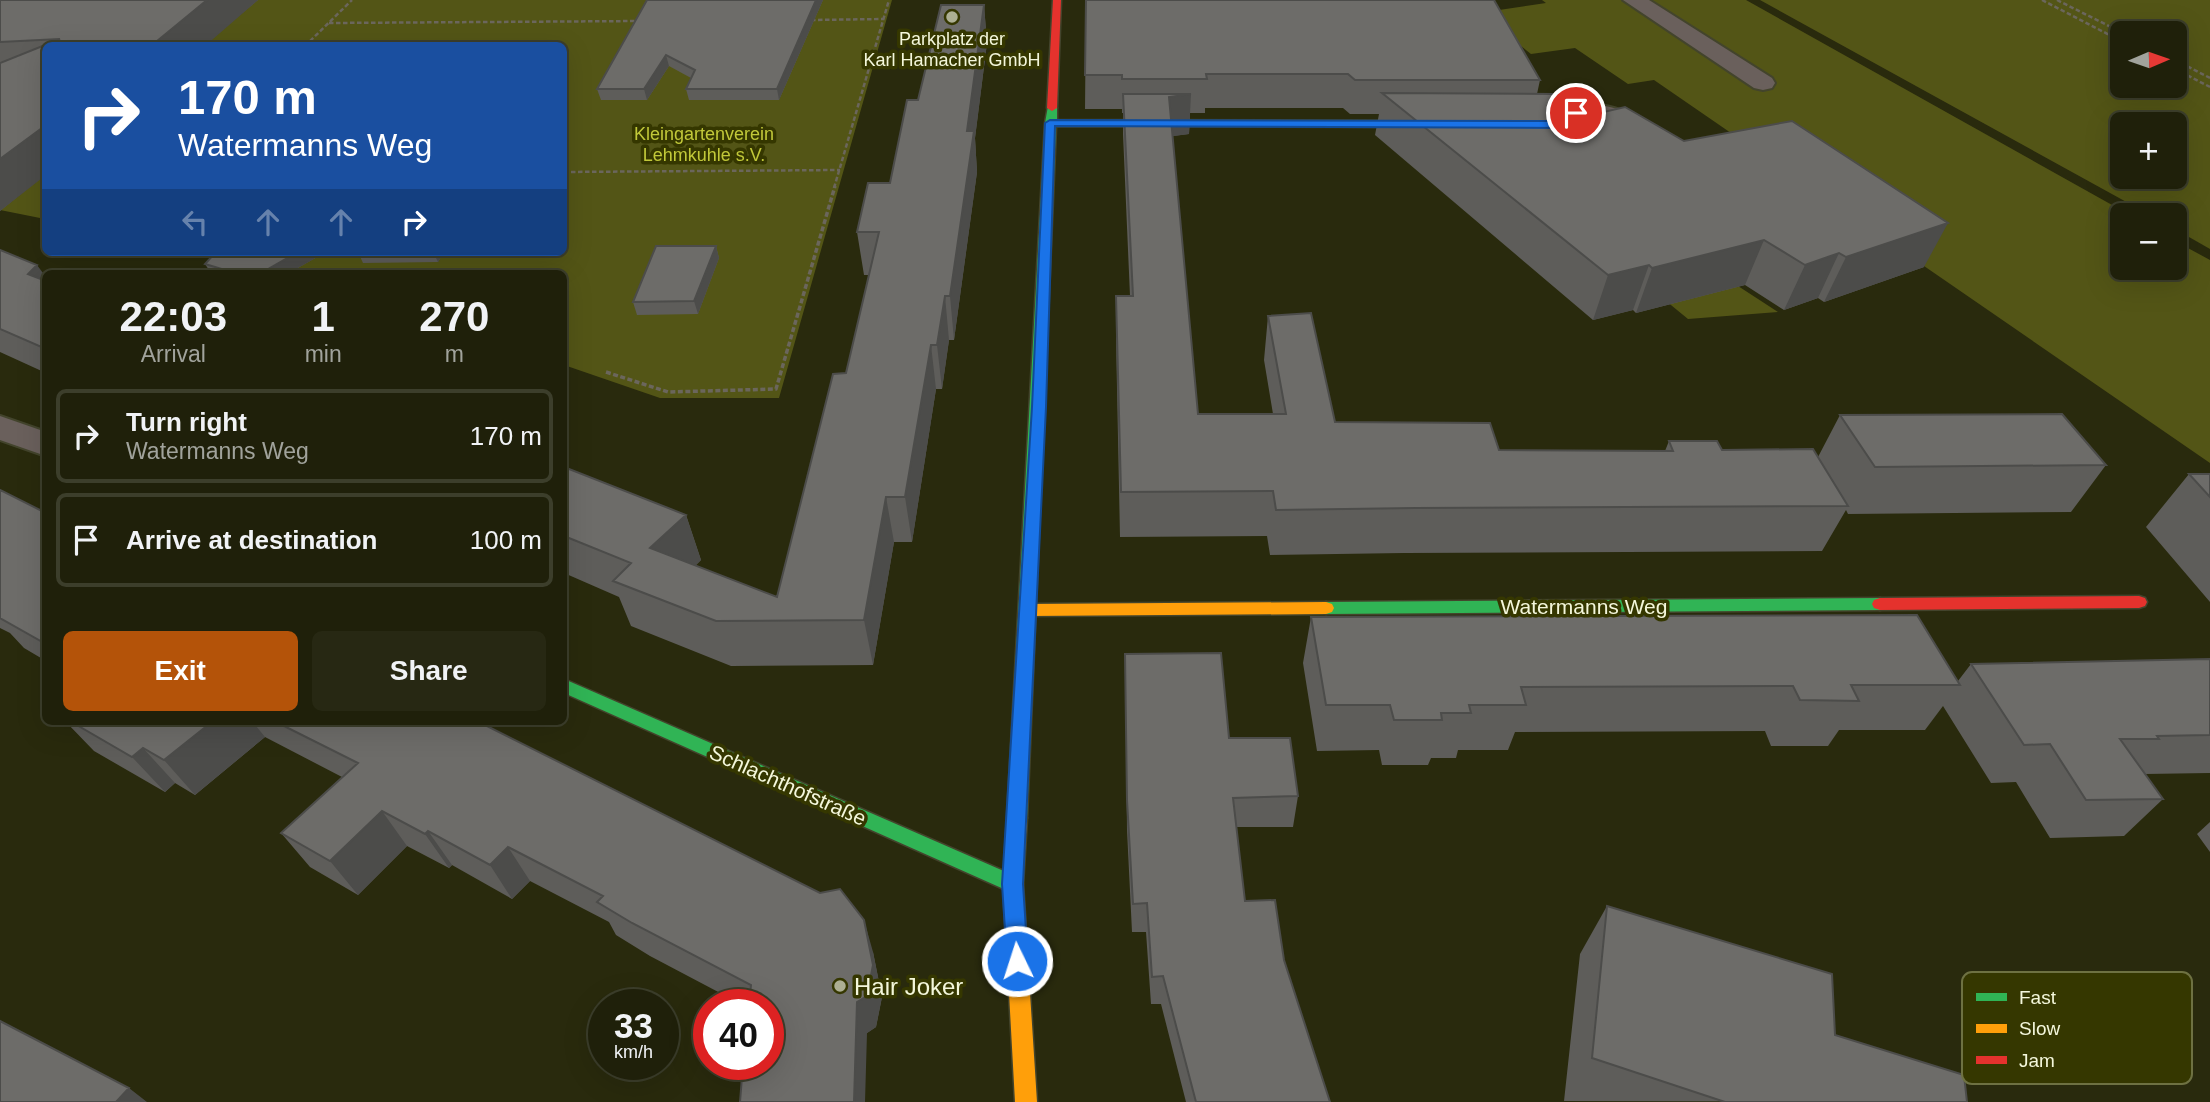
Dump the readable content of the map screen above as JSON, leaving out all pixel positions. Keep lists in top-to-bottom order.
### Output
{
  "streets": {
    "street": ["Watermanns Weg", "Schlachthofstraße"]
  },
  "parks": ["Kleingartenverein Lehmkuhle s.V."],
  "places": ["Parkplatz der Karl Hamacher GmbH", "Hair Joker"],
  "legend": ["Fast", "Slow", "Jam"],
  "north": "right",
  "page": {
    "map_buttons": ["+", "−"],
    "turn": ["170 m", "Watermanns Weg"],
    "eta": [
      "22:03",
      "Arrival",
      "1",
      "min",
      "270",
      "m"
    ],
    "list": [
      {
        "name": "Turn right",
        "note": "Watermanns Weg",
        "value": "170 m"
      },
      {
        "name": "Arrive at destination",
        "value": "100 m"
      }
    ],
    "buttons": ["Exit", "Share"],
    "speed": "33 km/h",
    "limit": "40"
  }
}
